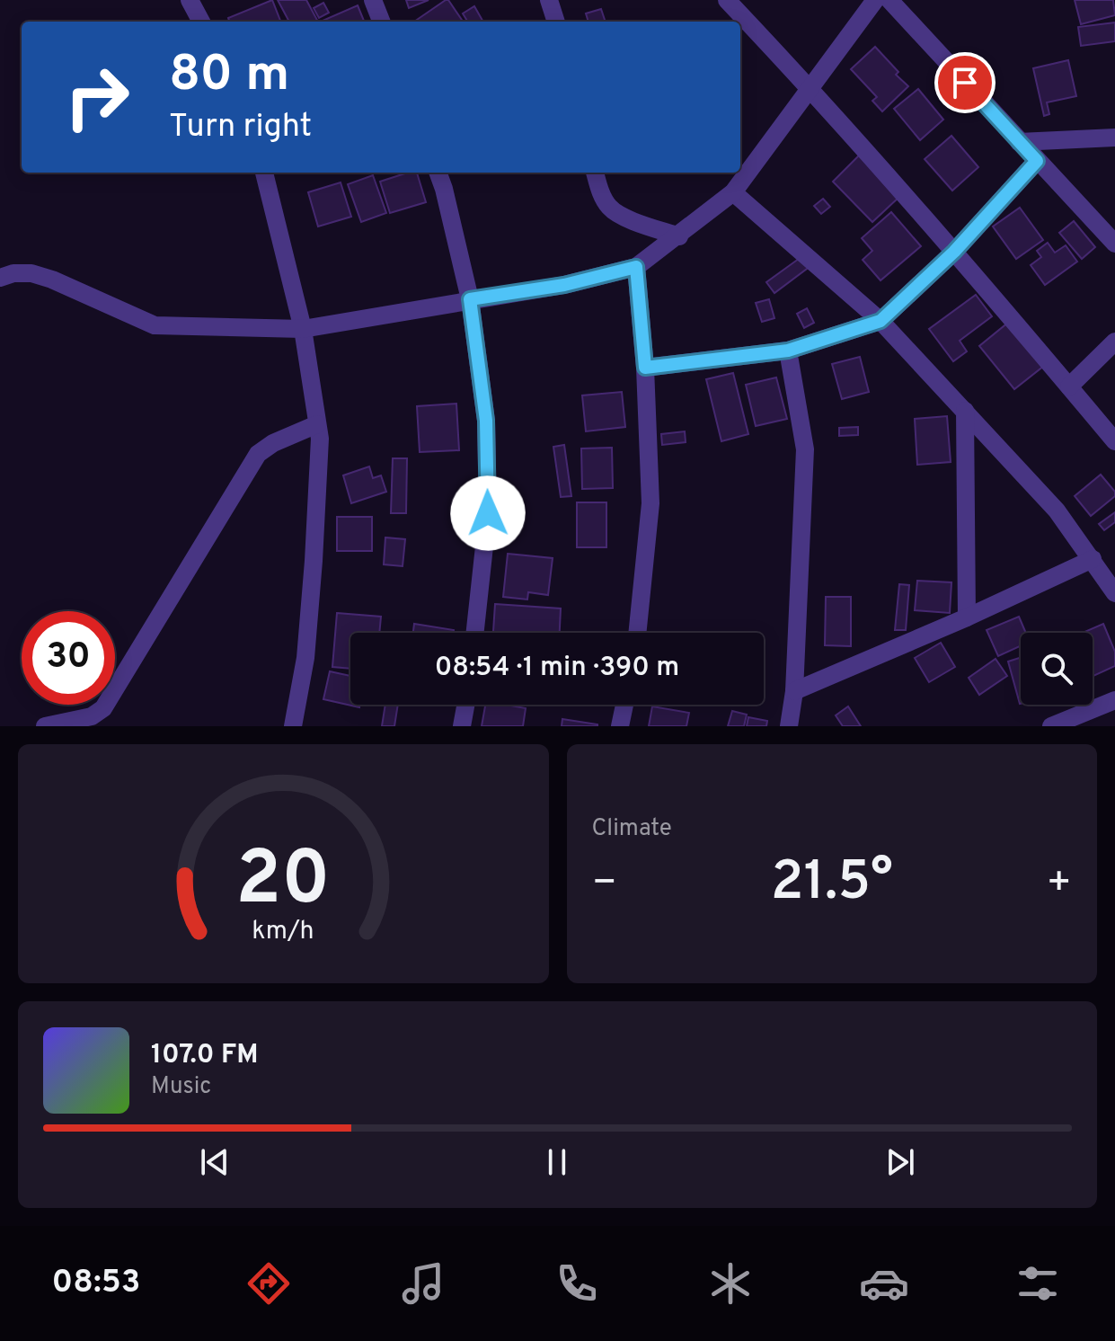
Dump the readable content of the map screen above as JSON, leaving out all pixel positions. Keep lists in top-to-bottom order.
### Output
{
  "page": {
    "turn": ["80 m", "Turn right"],
    "limit": "30",
    "trip": "08:54 · 1 min · 390 m",
    "tile": "Climate",
    "heat": ["−", "21.5°", "+"],
    "song": ["107.0 FM", "Music"],
    "tabs": "08:53",
    "gauge": ["20", "km/h"]
  }
}
